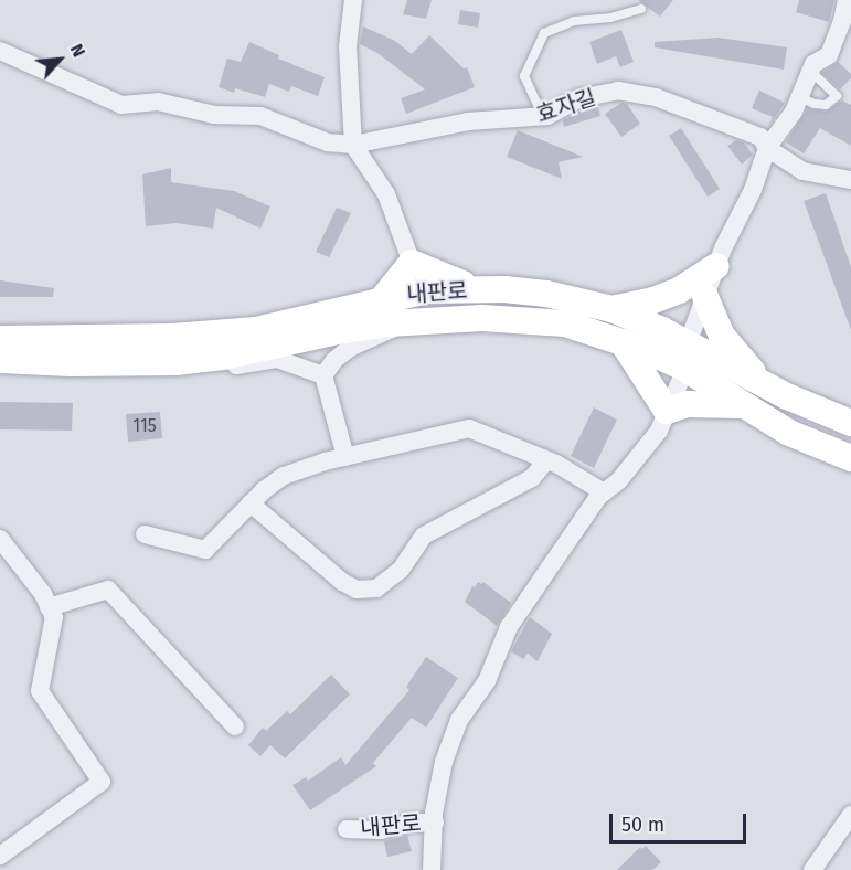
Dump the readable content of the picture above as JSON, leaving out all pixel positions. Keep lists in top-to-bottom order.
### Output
{
  "streets": {
    "street": ["효자길", "내판로"]
  },
  "house_numbers": ["115"],
  "scale_bar": "50 m",
  "north": "top right"
}
